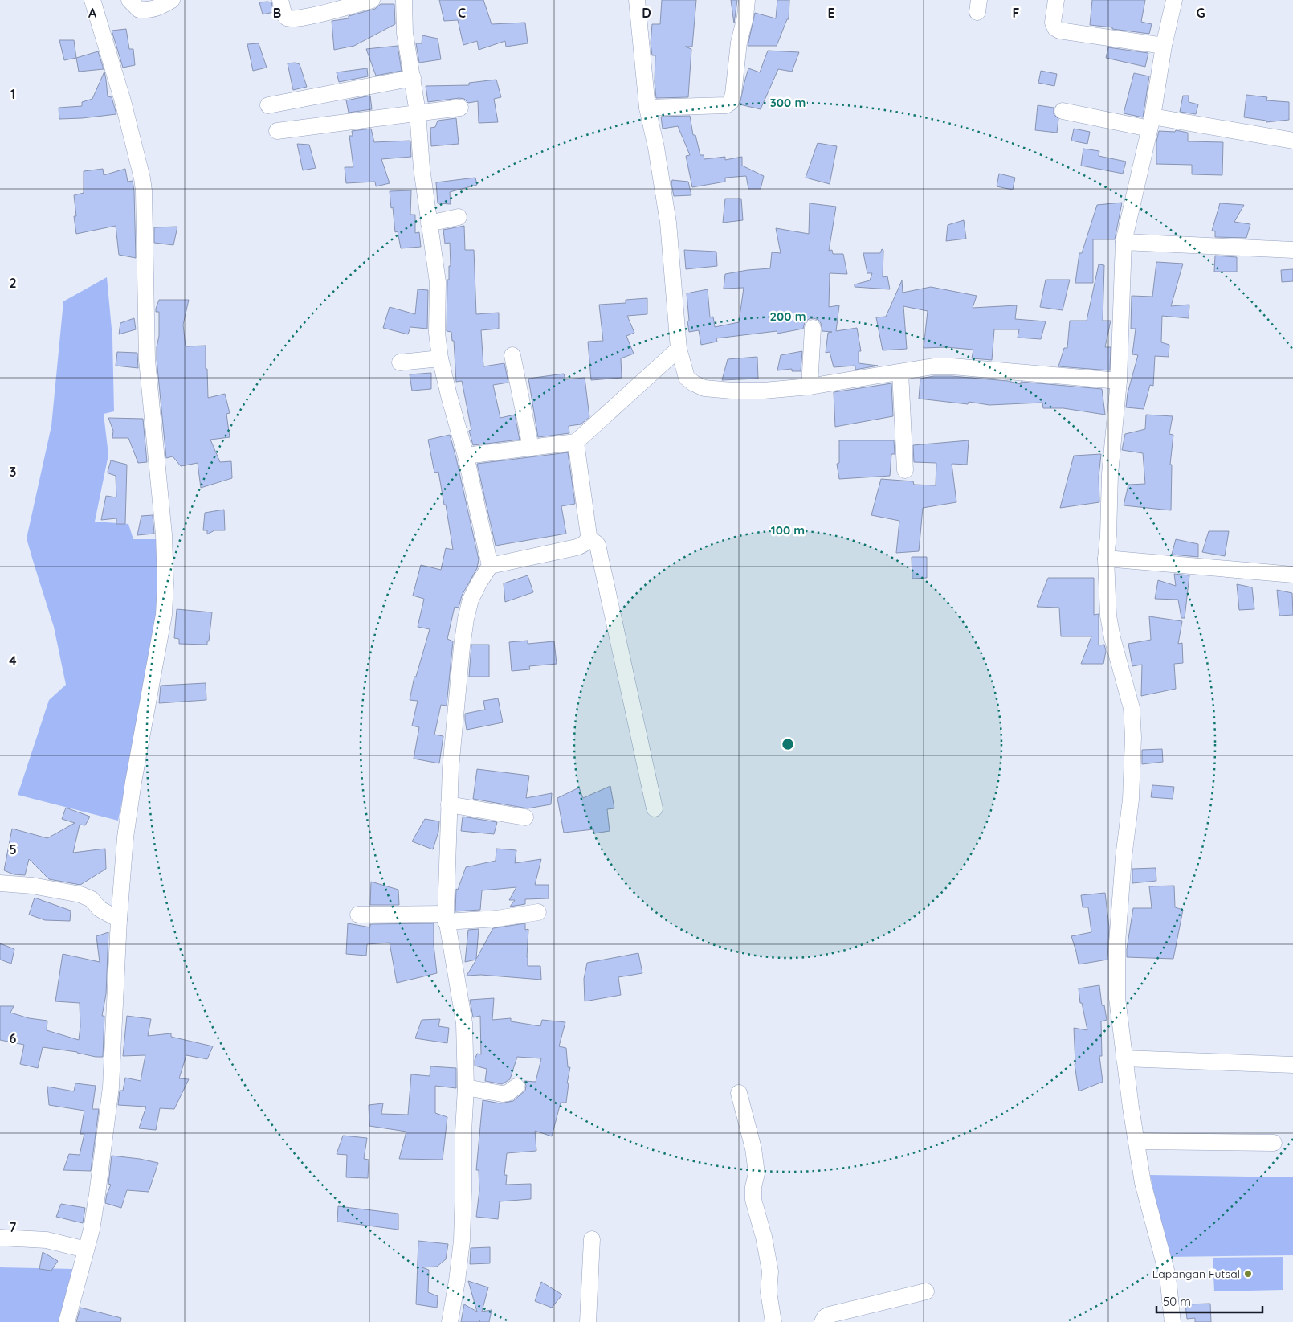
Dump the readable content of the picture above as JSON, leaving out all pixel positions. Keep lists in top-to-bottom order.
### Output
{
  "places": ["Lapangan Futsal"],
  "scale_bar": "50 m",
  "grid": {
    "columns": [
      "A",
      "B",
      "C",
      "D",
      "E",
      "F",
      "G"
    ],
    "rows": [
      "1",
      "2",
      "3",
      "4",
      "5",
      "6",
      "7"
    ]
  },
  "rings": ["300 m", "200 m", "100 m"]
}
